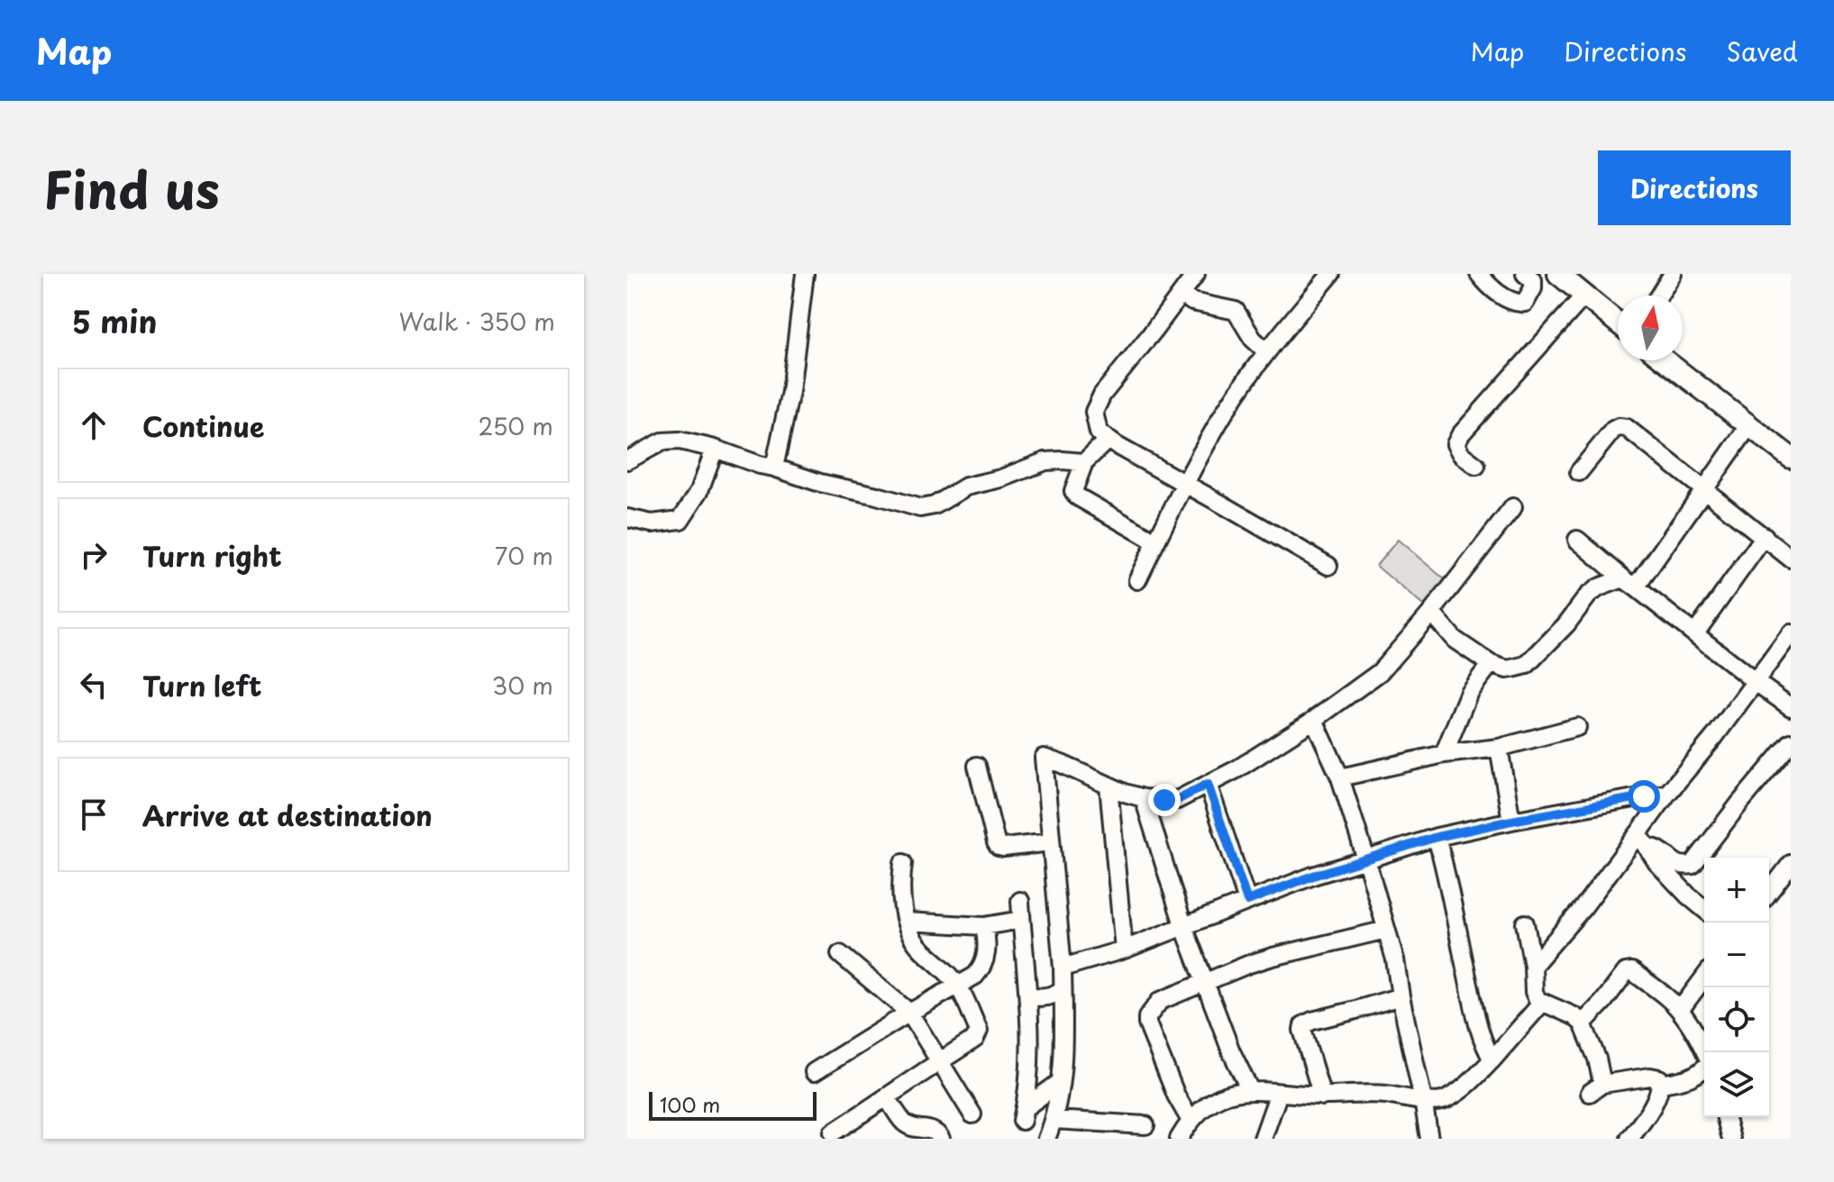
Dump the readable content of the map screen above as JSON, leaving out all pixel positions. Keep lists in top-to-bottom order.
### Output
{
  "scale_bar": "100 m",
  "north": "top",
  "page": {
    "header": "Map",
    "nav": ["Map", "Directions", "Saved"],
    "title": "Find us",
    "buttons": "Directions",
    "heading": ["5 min", "Walk · 350 m"],
    "list": [
      ["Continue", "250 m"],
      ["Turn right", "70 m"],
      ["Turn left", "30 m"],
      "Arrive at destination"
    ],
    "map_buttons": ["+", "−"],
    "scale": "100 m"
  }
}
